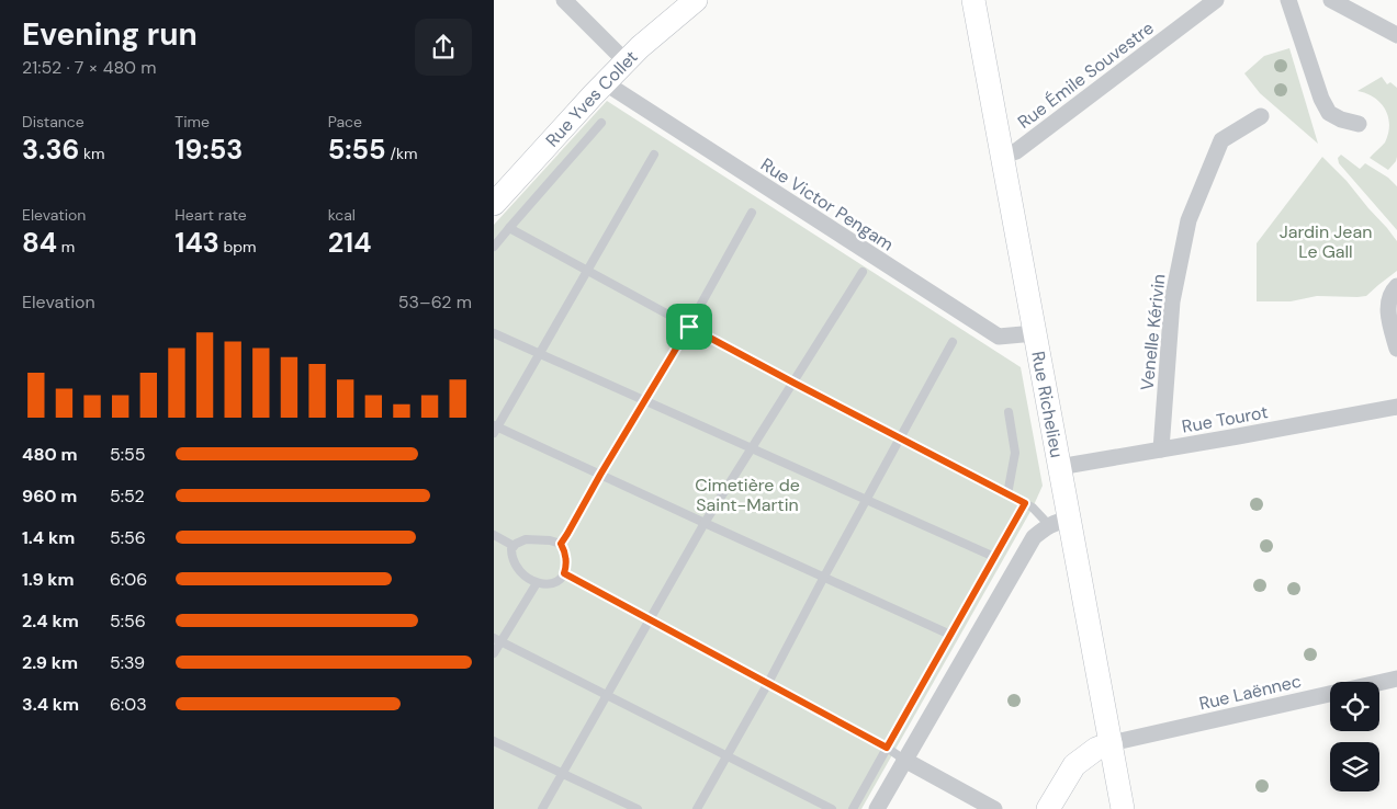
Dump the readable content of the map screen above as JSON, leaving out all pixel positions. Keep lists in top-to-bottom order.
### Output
{
  "streets": {
    "street": [
      "Rue Émile Souvestre",
      "Rue Yves Collet",
      "Rue Victor Pengam",
      "Venelle Kérivin",
      "Rue Richelieu",
      "Rue Tourot",
      "Rue Laënnec"
    ]
  },
  "crossings": [
    ["Rue Émile Souvestre", "Rue Richelieu"],
    ["Rue Yves Collet", "Rue Victor Pengam"],
    ["Rue Victor Pengam", "Rue Richelieu"],
    ["Venelle Kérivin", "Rue Tourot"],
    ["Rue Richelieu", "Rue Tourot"],
    ["Rue Richelieu", "Rue Laënnec"]
  ],
  "parks": ["Jardin Jean Le Gall", "Cimetière de Saint-Martin"],
  "page": {
    "heading": ["Evening run", "21:52 · 7 × 480 m"],
    "stats": [
      ["Distance", "3.36 km"],
      ["Time", "19:53"],
      ["Pace", "5:55 /km"],
      ["Elevation", "84 m"],
      ["Heart rate", "143 bpm"],
      ["kcal", "214"]
    ],
    "chart": ["Elevation", "53–62 m"],
    "list": [
      {
        "name": "480 m",
        "note": "5:55"
      },
      {
        "name": "960 m",
        "note": "5:52"
      },
      {
        "name": "1.4 km",
        "note": "5:56"
      },
      {
        "name": "1.9 km",
        "note": "6:06"
      },
      {
        "name": "2.4 km",
        "note": "5:56"
      },
      {
        "name": "2.9 km",
        "note": "5:39"
      },
      {
        "name": "3.4 km",
        "note": "6:03"
      }
    ]
  }
}
